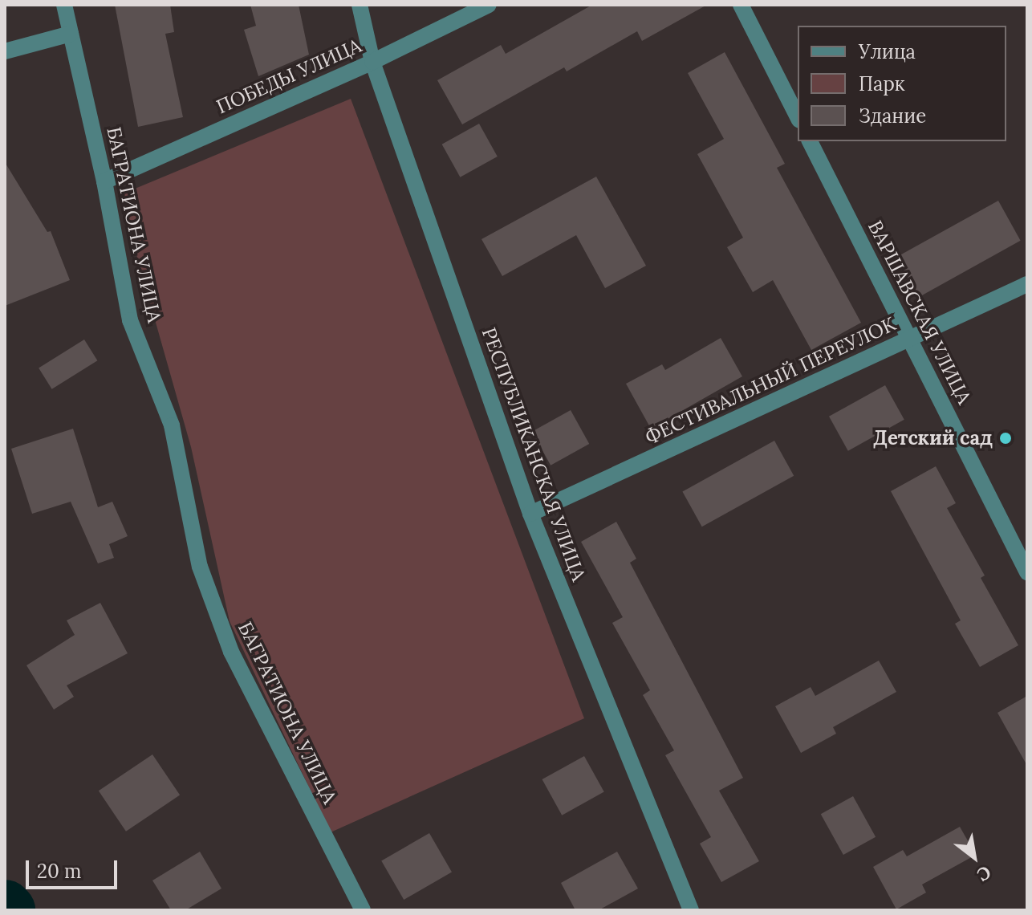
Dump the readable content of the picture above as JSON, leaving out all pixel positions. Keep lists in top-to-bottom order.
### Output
{
  "streets": {
    "street": [
      "ПОБЕДЫ УЛИЦА",
      "БАГРАТИОНА УЛИЦА",
      "ВАРШАВСКАЯ УЛИЦА",
      "ФЕСТИВАЛЬНЫЙ ПЕРЕУЛОК",
      "РЕСПУБЛИКАНСКАЯ УЛИЦА"
    ]
  },
  "crossings": [
    ["ПОБЕДЫ УЛИЦА", "БАГРАТИОНА УЛИЦА"],
    ["ПОБЕДЫ УЛИЦА", "РЕСПУБЛИКАНСКАЯ УЛИЦА"],
    ["ВАРШАВСКАЯ УЛИЦА", "ФЕСТИВАЛЬНЫЙ ПЕРЕУЛОК"],
    ["ФЕСТИВАЛЬНЫЙ ПЕРЕУЛОК", "РЕСПУБЛИКАНСКАЯ УЛИЦА"]
  ],
  "places": ["Детский сад"],
  "legend": ["Улица", "Парк", "Здание"],
  "scale_bar": "20 m",
  "north": "bottom right"
}
